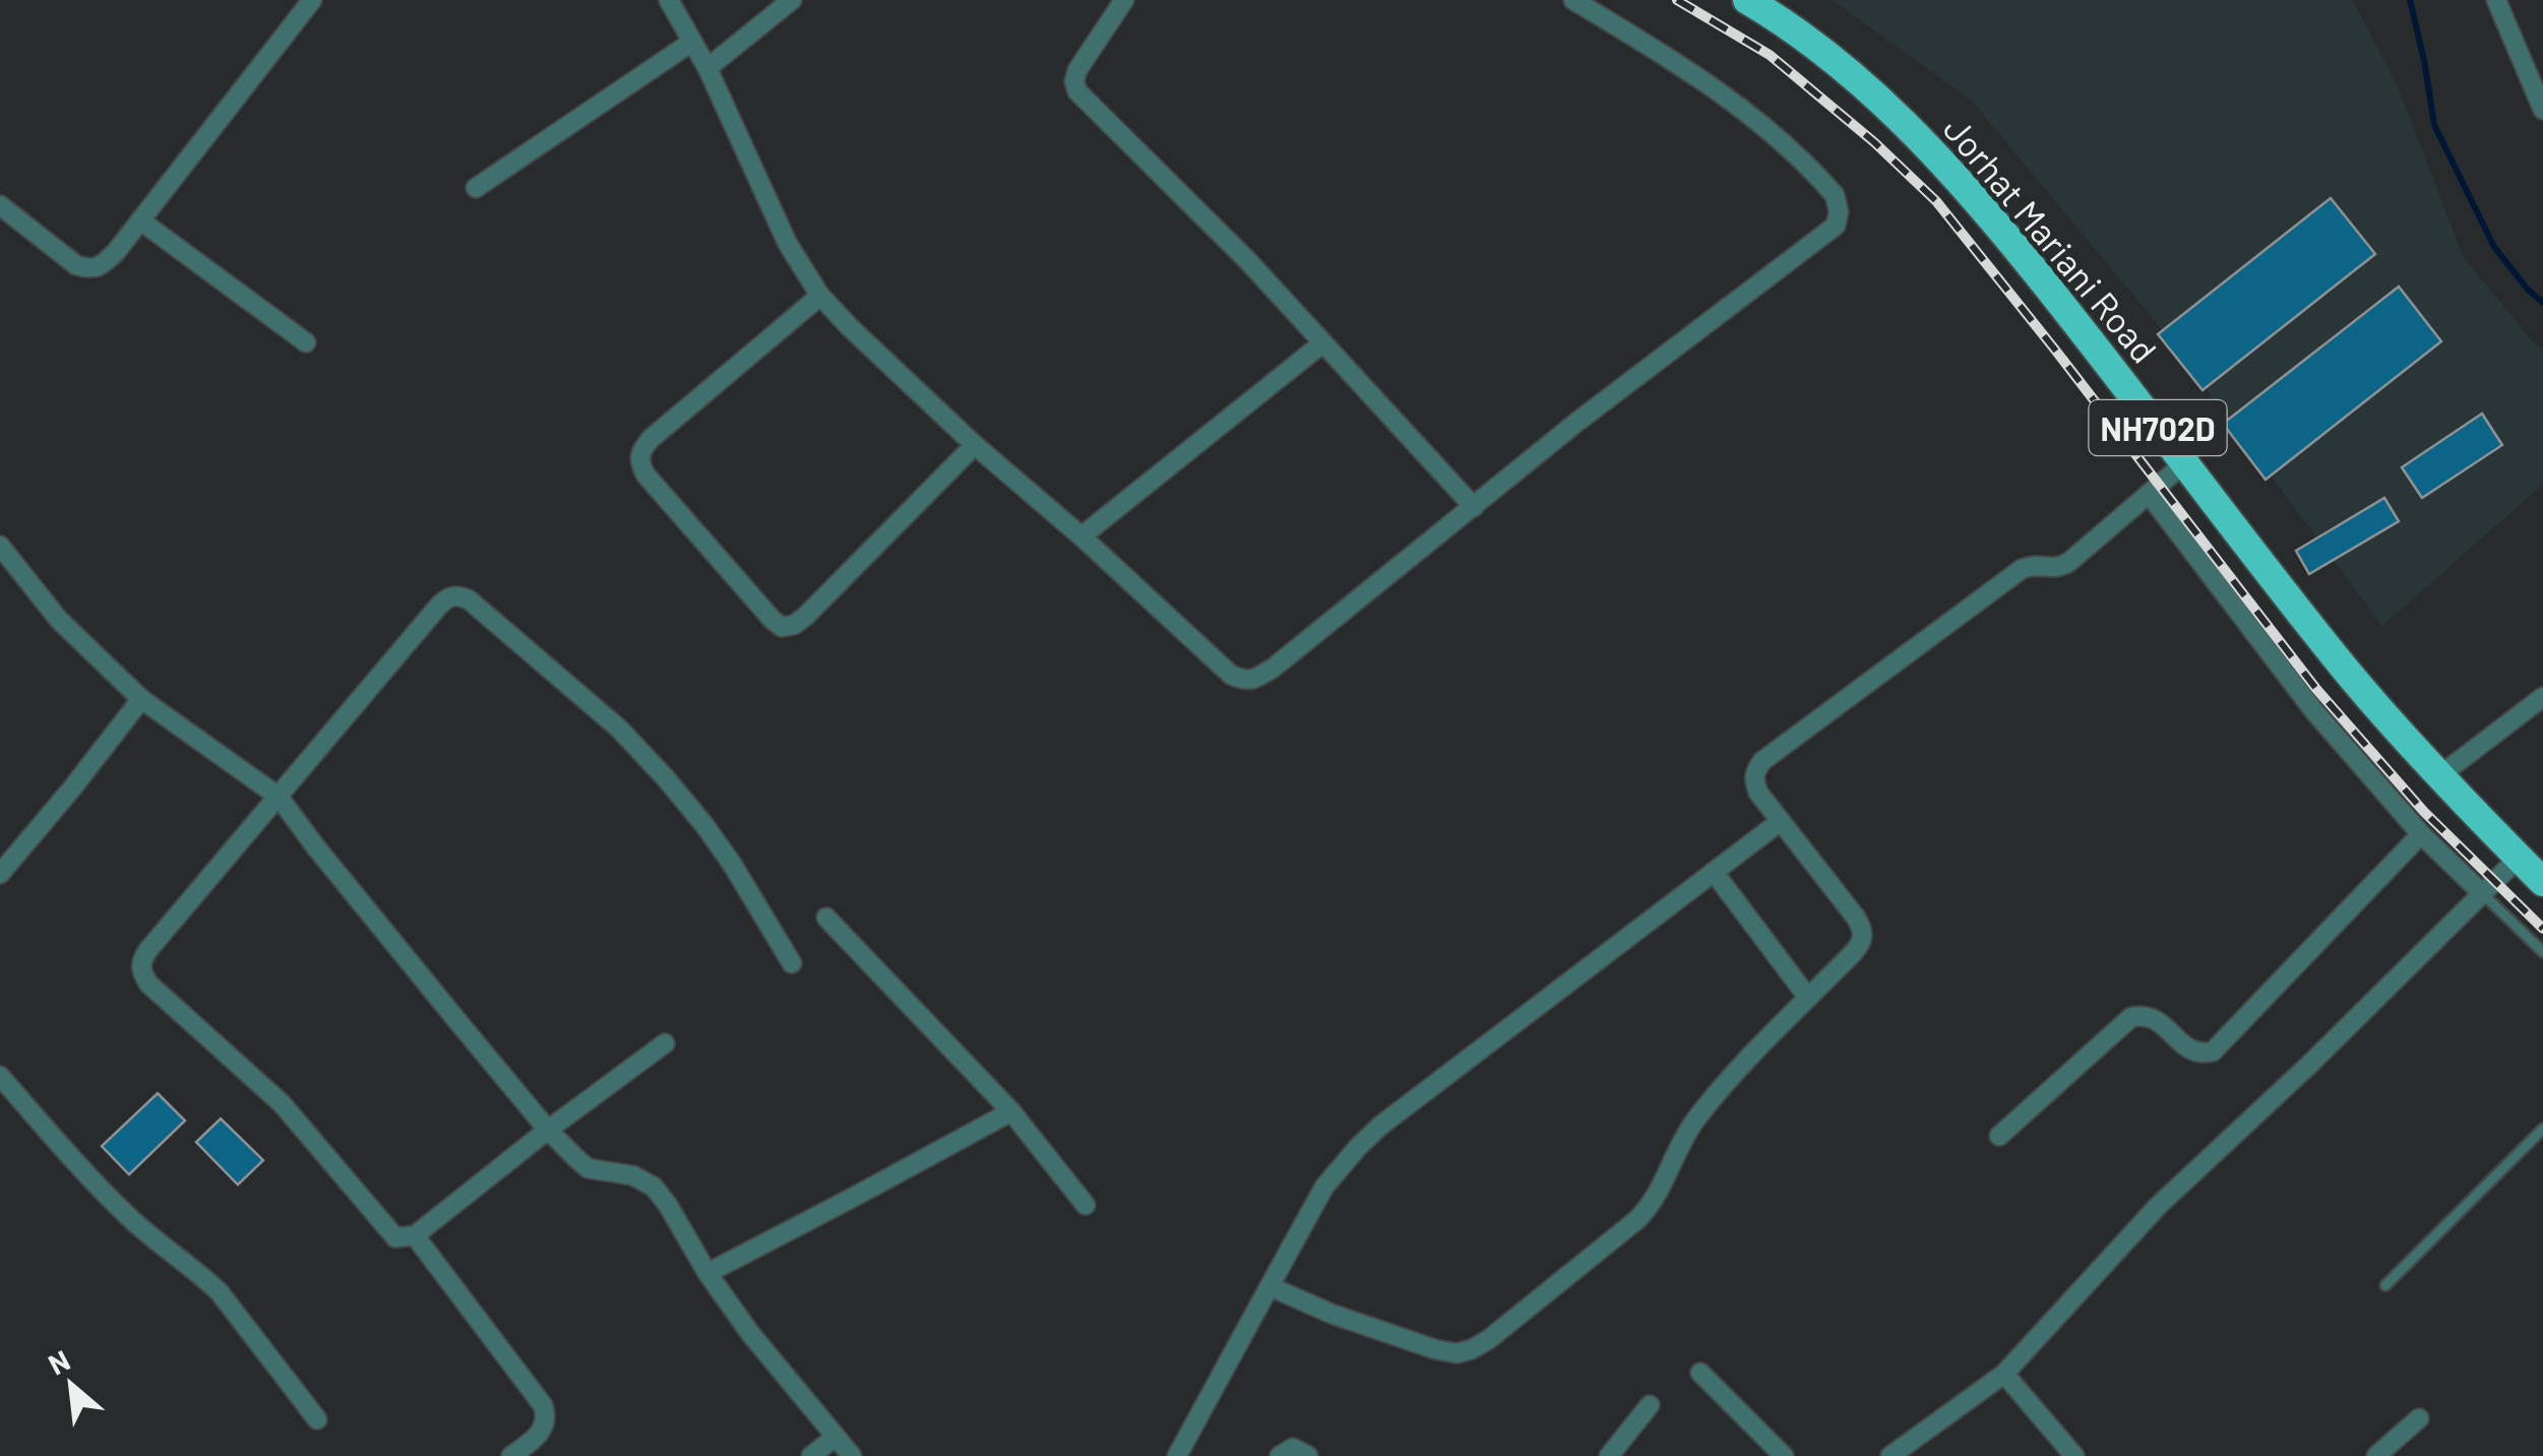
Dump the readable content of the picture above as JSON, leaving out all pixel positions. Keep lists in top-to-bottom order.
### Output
{
  "streets": {
    "highway": ["Jorhat Mariani Road", "NH702D"]
  },
  "north": "top left"
}
